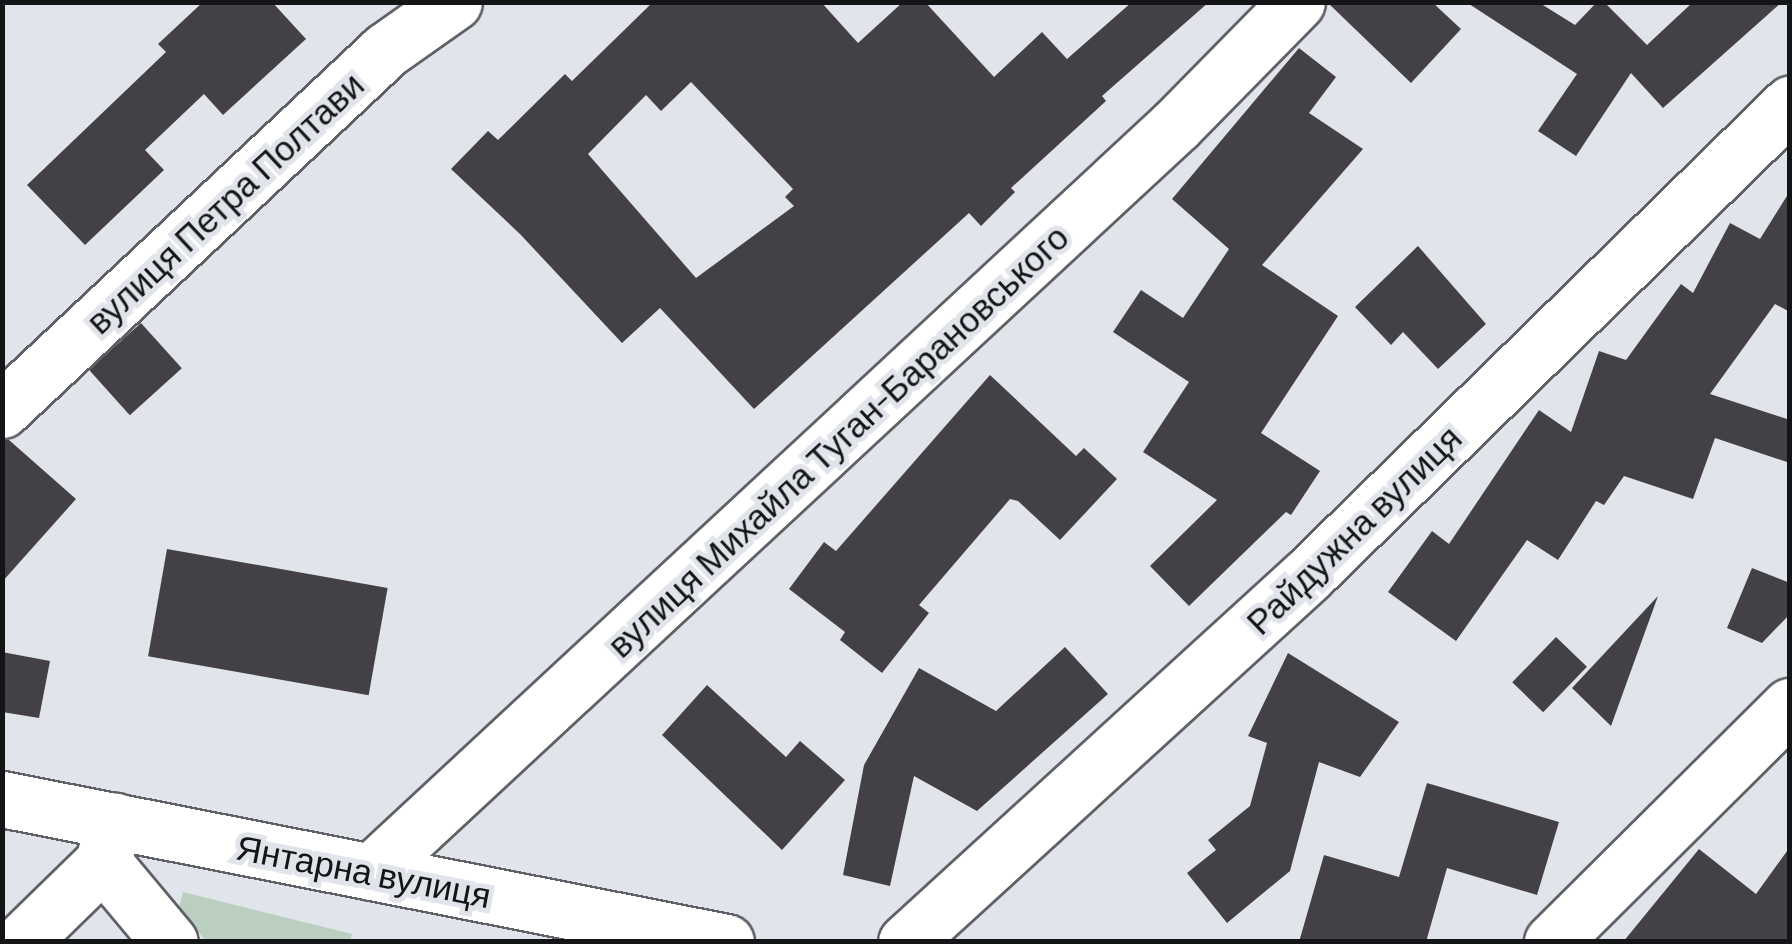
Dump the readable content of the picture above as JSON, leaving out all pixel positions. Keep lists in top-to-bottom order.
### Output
{
  "streets": {
    "street": [
      "вулиця Петра Полтави",
      "вулиця Михайла Туган-Барановського",
      "Райдужна вулиця",
      "Янтарна вулиця"
    ]
  },
  "crossings": [
    ["вулиця Михайла Туган-Барановського", "Янтарна вулиця"]
  ]
}
